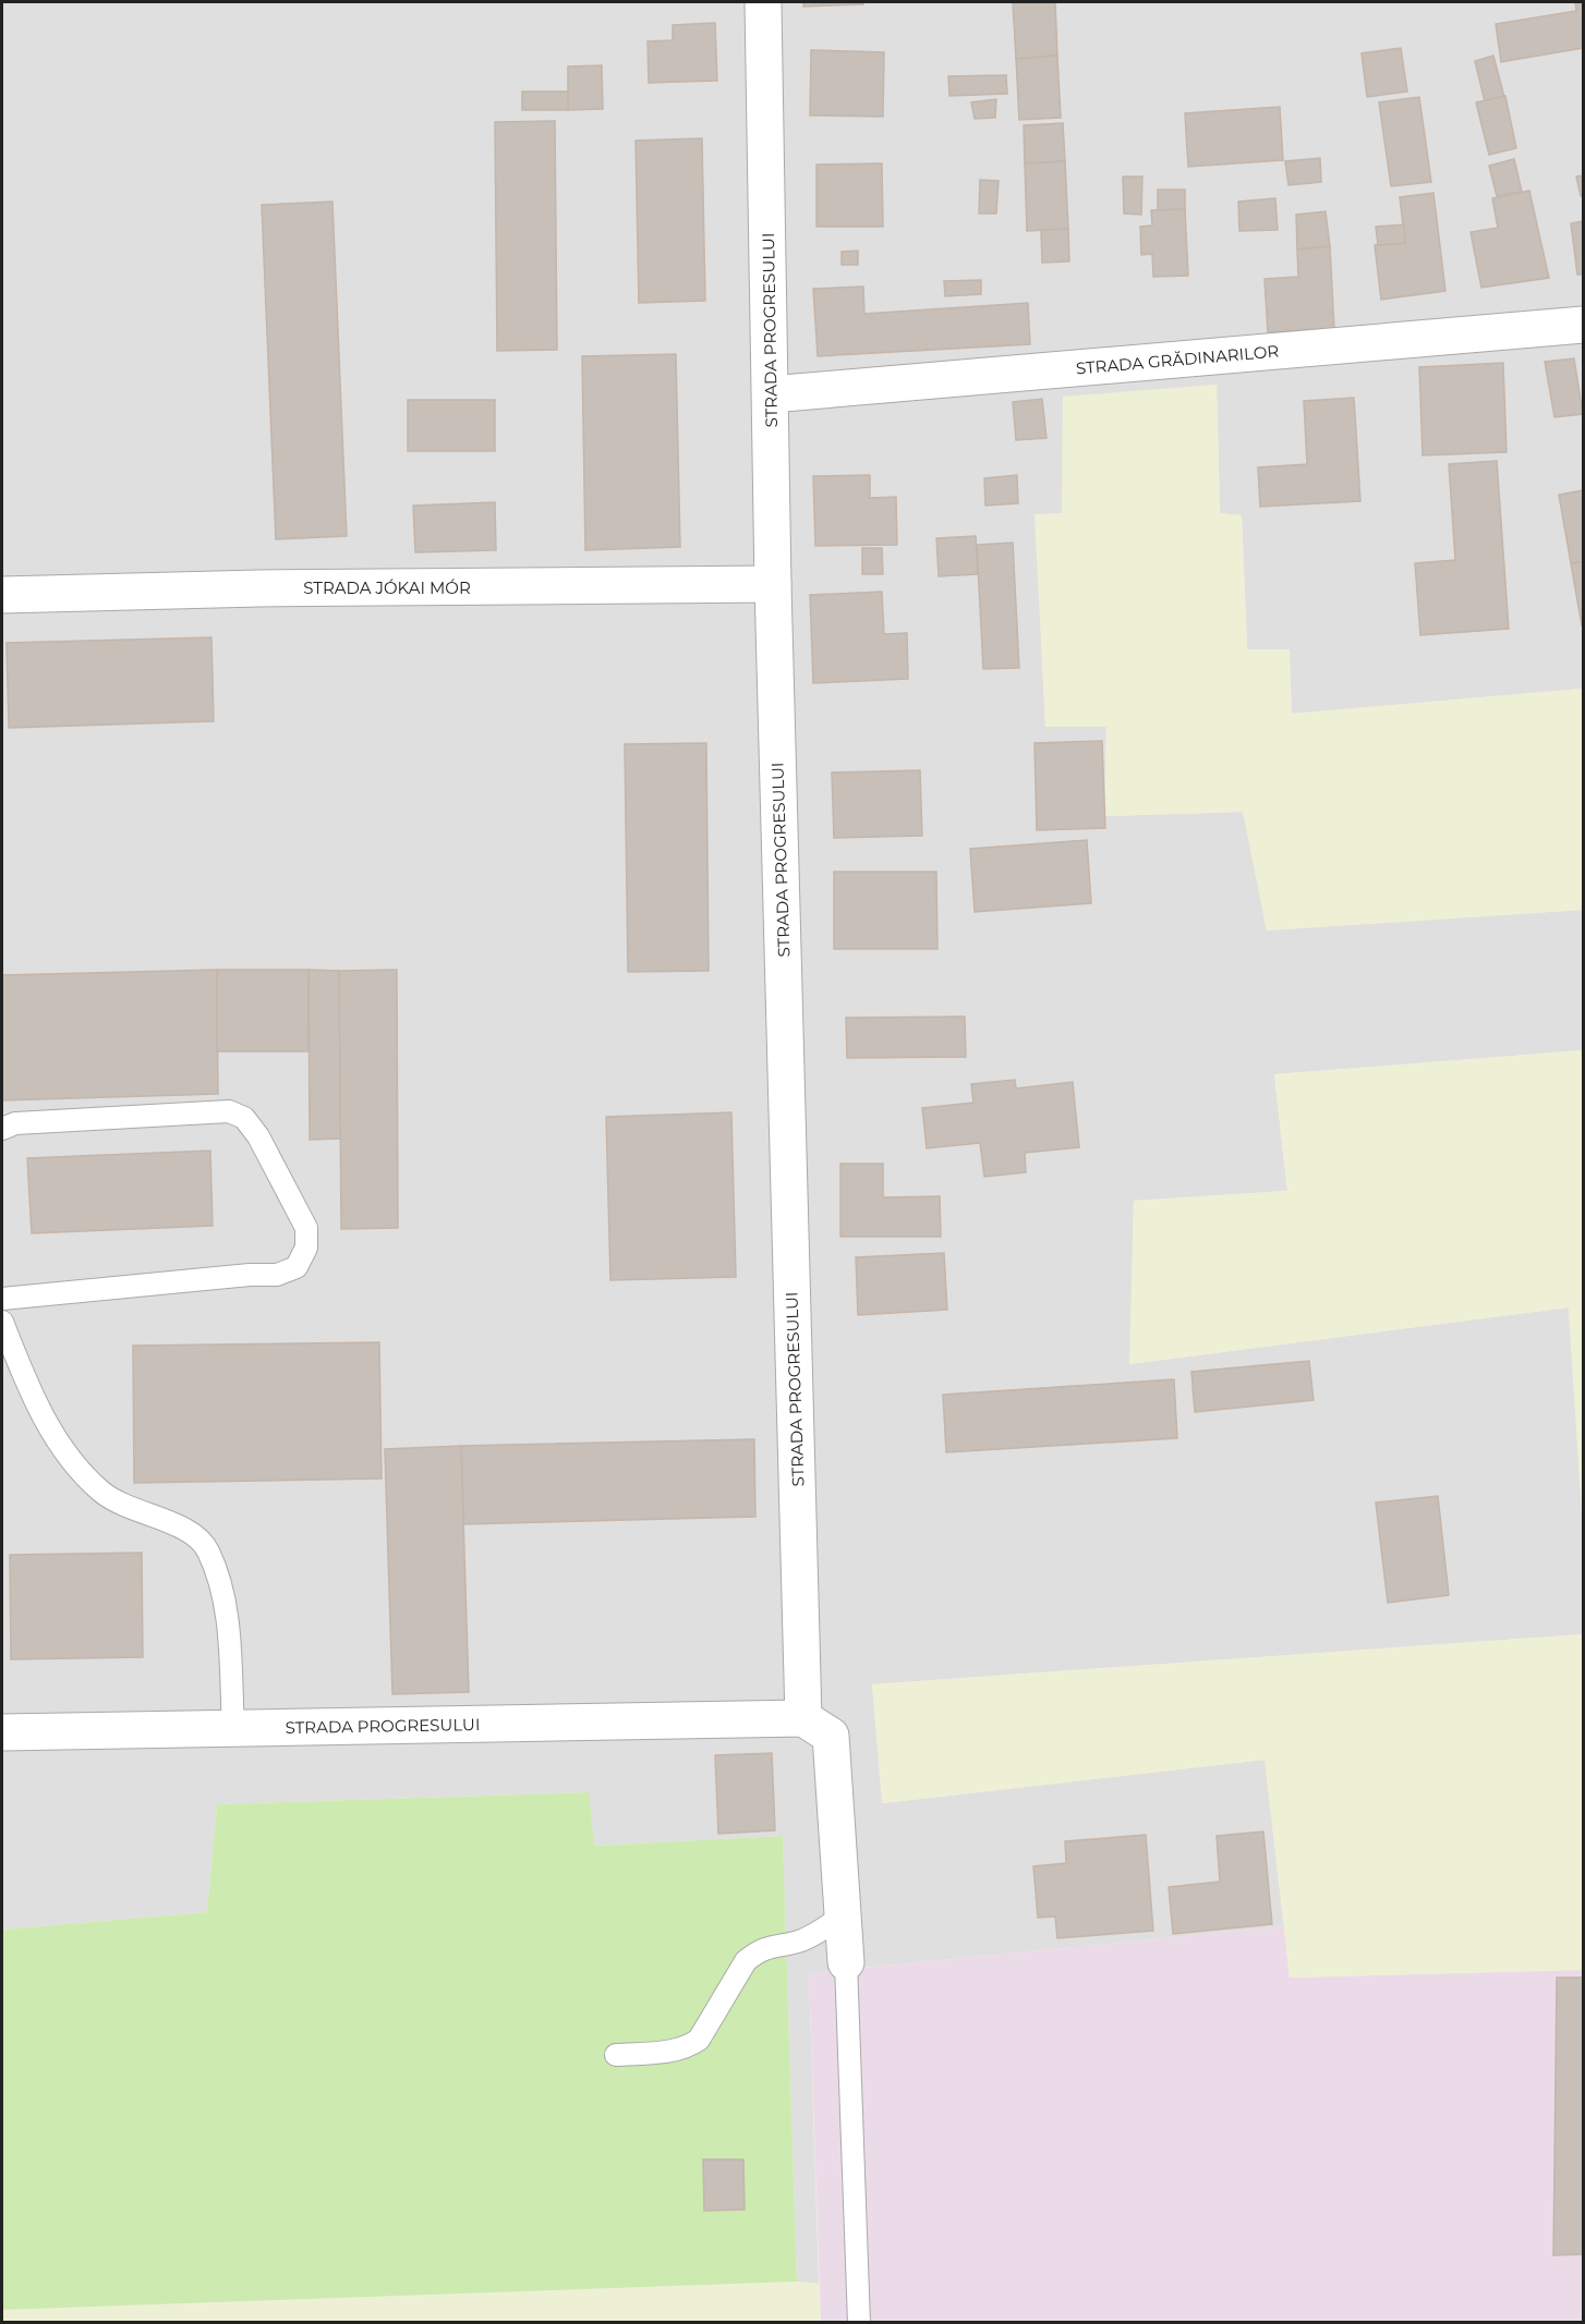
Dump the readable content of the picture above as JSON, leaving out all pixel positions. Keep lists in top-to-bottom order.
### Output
{
  "streets": {
    "street": ["STRADA PROGRESULUI", "STRADA GRĂDINARILOR", "STRADA JÓKAI MÓR"]
  },
  "crossings": [
    ["STRADA PROGRESULUI", "STRADA GRĂDINARILOR"],
    ["STRADA PROGRESULUI", "STRADA JÓKAI MÓR"]
  ]
}
